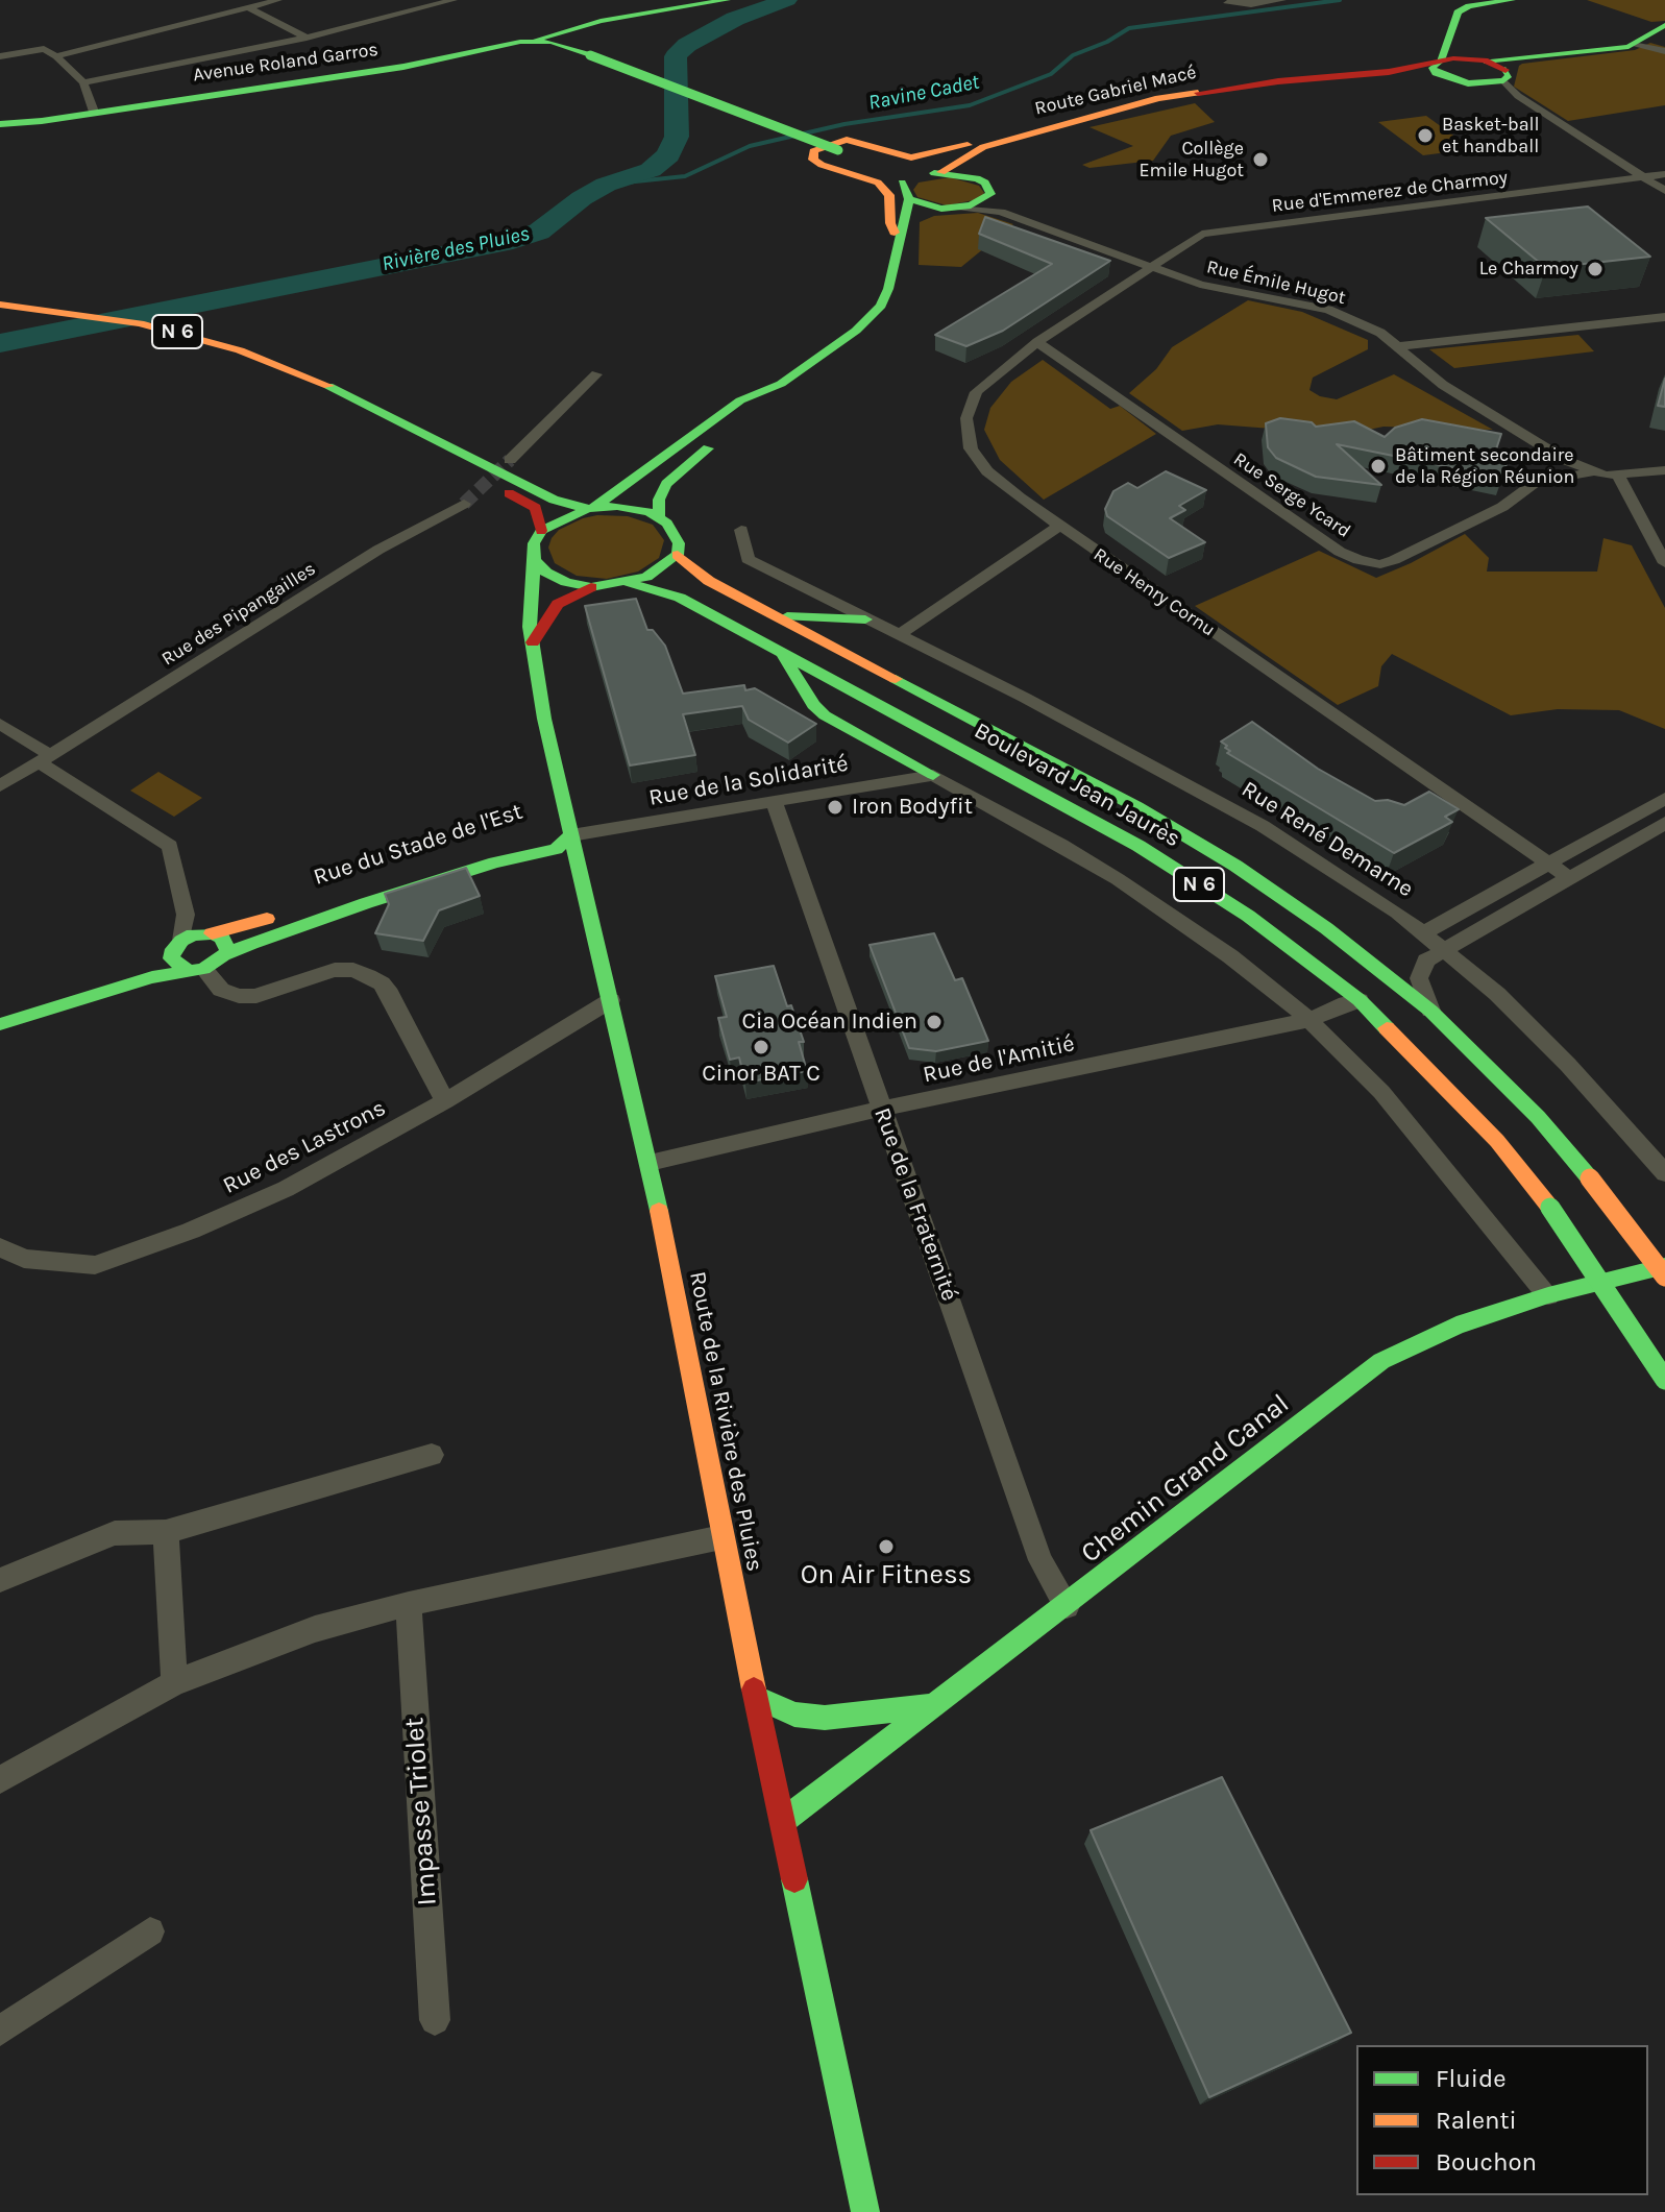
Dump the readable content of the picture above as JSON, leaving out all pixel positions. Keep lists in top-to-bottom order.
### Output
{
  "streets": {
    "main road": [
      "Avenue Roland Garros",
      "Route Gabriel Macé",
      "N 6",
      "Boulevard Jean Jaurès",
      "Rue du Stade de l'Est",
      "Route de la Rivière des Pluies",
      "Chemin Grand Canal"
    ],
    "street": [
      "Rue d'Emmerez de Charmoy",
      "Rue Émile Hugot",
      "Rue Serge Ycard",
      "Rue Henry Cornu",
      "Rue des Pipangailles",
      "Rue de la Solidarité",
      "Rue René Demarne",
      "Rue de l'Amitié",
      "Rue des Lastrons",
      "Rue de la Fraternité",
      "Impasse Triolet"
    ]
  },
  "crossings": [
    ["Rue d'Emmerez de Charmoy", "Rue Émile Hugot"],
    ["Rue d'Emmerez de Charmoy", "Rue Henry Cornu"],
    ["Rue Émile Hugot", "Rue Serge Ycard"],
    ["Rue Émile Hugot", "Rue Henry Cornu"],
    ["N 6", "Boulevard Jean Jaurès"],
    ["Rue Serge Ycard", "Rue Henry Cornu"],
    ["Rue de la Solidarité", "Rue du Stade de l'Est"],
    ["Rue de la Solidarité", "Rue de la Fraternité"],
    ["Rue de la Solidarité", "Route de la Rivière des Pluies"],
    ["Boulevard Jean Jaurès", "Rue de l'Amitié"],
    ["Rue du Stade de l'Est", "Route de la Rivière des Pluies"],
    ["Rue de l'Amitié", "Rue de la Fraternité"],
    ["Rue de l'Amitié", "Route de la Rivière des Pluies"],
    ["Rue des Lastrons", "Route de la Rivière des Pluies"],
    ["Rue de la Fraternité", "Chemin Grand Canal"],
    ["Route de la Rivière des Pluies", "Chemin Grand Canal"]
  ],
  "water": ["Ravine Cadet", "Rivière des Pluies"],
  "places": [
    "Basket-ball et handball",
    "Collège Emile Hugot",
    "Le Charmoy",
    "Bâtiment secondaire de la Région Réunion",
    "Iron Bodyfit",
    "Cia Océan Indien",
    "Cinor BAT C",
    "On Air Fitness"
  ],
  "legend": ["Fluide", "Ralenti", "Bouchon"]
}
